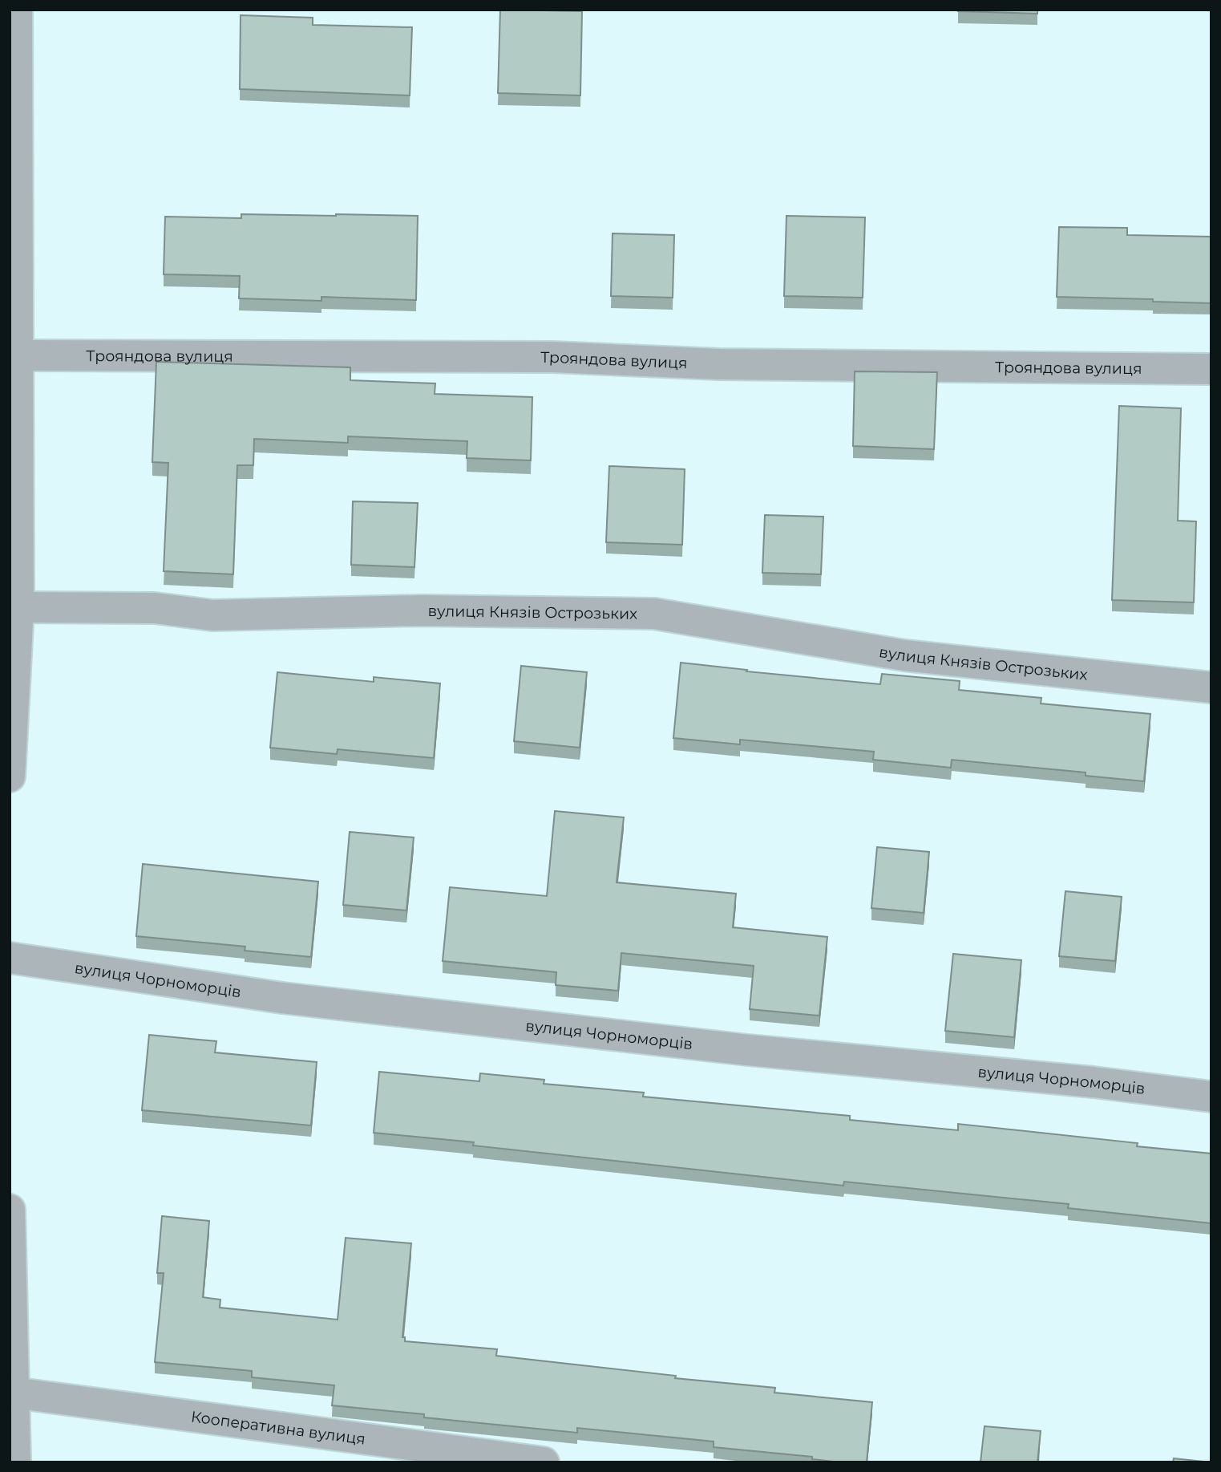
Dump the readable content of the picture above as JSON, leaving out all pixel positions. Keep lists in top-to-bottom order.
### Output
{
  "streets": {
    "street": [
      "Трояндова вулиця",
      "вулиця Князів Острозьких",
      "вулиця Чорноморців",
      "Кооперативна вулиця"
    ]
  }
}
